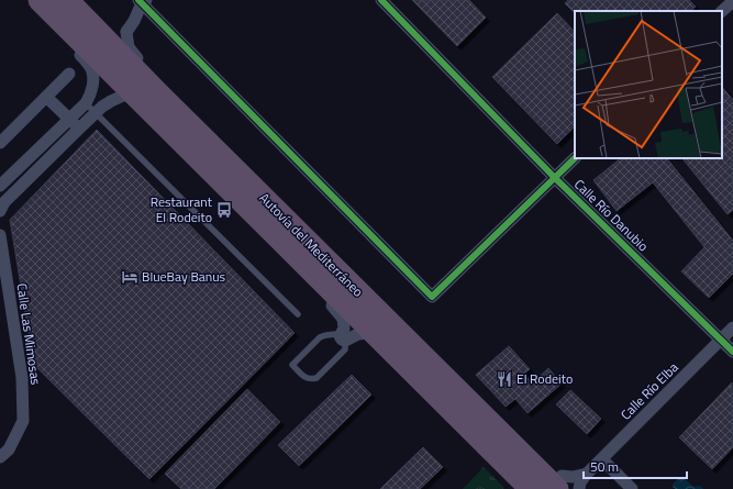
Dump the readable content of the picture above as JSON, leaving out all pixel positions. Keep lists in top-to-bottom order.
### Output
{
  "streets": {
    "highway": ["Autovía del Mediterráneo"],
    "street": ["Calle Río Danubio", "Calle Las Mimosas", "Calle Río Elba"]
  },
  "crossings": [
    ["Calle Río Danubio", "Calle Río Elba"]
  ],
  "places": {
    "bus stop": ["Restaurant El Rodeito"],
    "hotel": ["BlueBay Banus"],
    "restaurant": ["El Rodeito"]
  },
  "scale_bar": "50 m"
}
